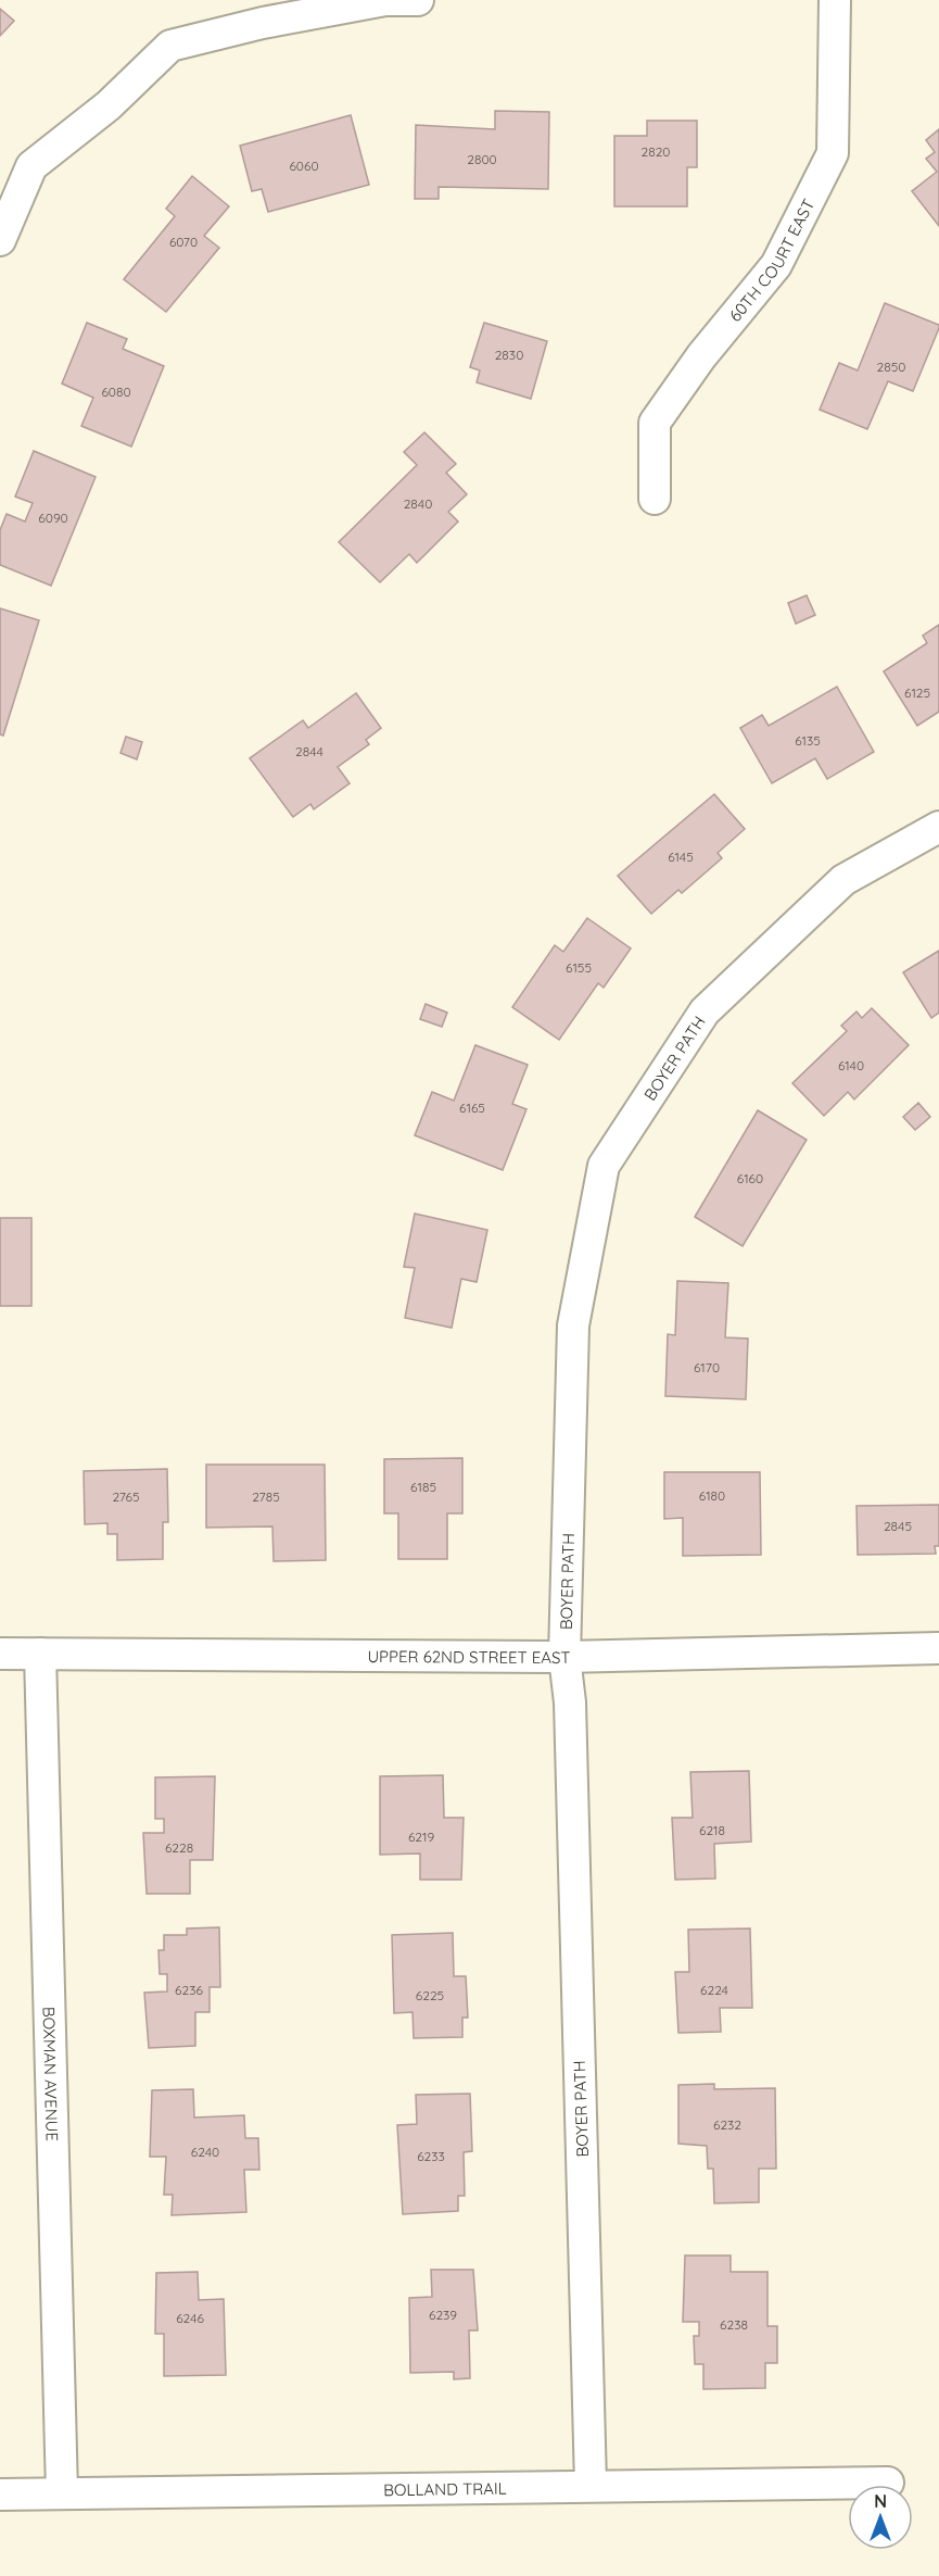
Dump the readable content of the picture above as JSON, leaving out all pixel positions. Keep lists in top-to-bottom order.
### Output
{
  "streets": {
    "street": [
      "60TH COURT EAST",
      "BOYER PATH",
      "UPPER 62ND STREET EAST",
      "BOXMAN AVENUE",
      "BOLLAND TRAIL"
    ]
  },
  "crossings": [
    ["BOYER PATH", "UPPER 62ND STREET EAST"],
    ["BOYER PATH", "BOLLAND TRAIL"],
    ["UPPER 62ND STREET EAST", "BOXMAN AVENUE"],
    ["BOXMAN AVENUE", "BOLLAND TRAIL"]
  ],
  "house_numbers": [
    "2820",
    "2800",
    "6060",
    "6070",
    "2830",
    "2850",
    "6080",
    "2840",
    "6090",
    "6125",
    "6135",
    "2844",
    "6145",
    "6155",
    "6140",
    "6165",
    "6160",
    "6170",
    "6185",
    "6180",
    "2765",
    "2785",
    "2845",
    "6218",
    "6219",
    "6228",
    "6236",
    "6224",
    "6225",
    "6232",
    "6240",
    "6233",
    "6239",
    "6246",
    "6238"
  ],
  "north": "top"
}
